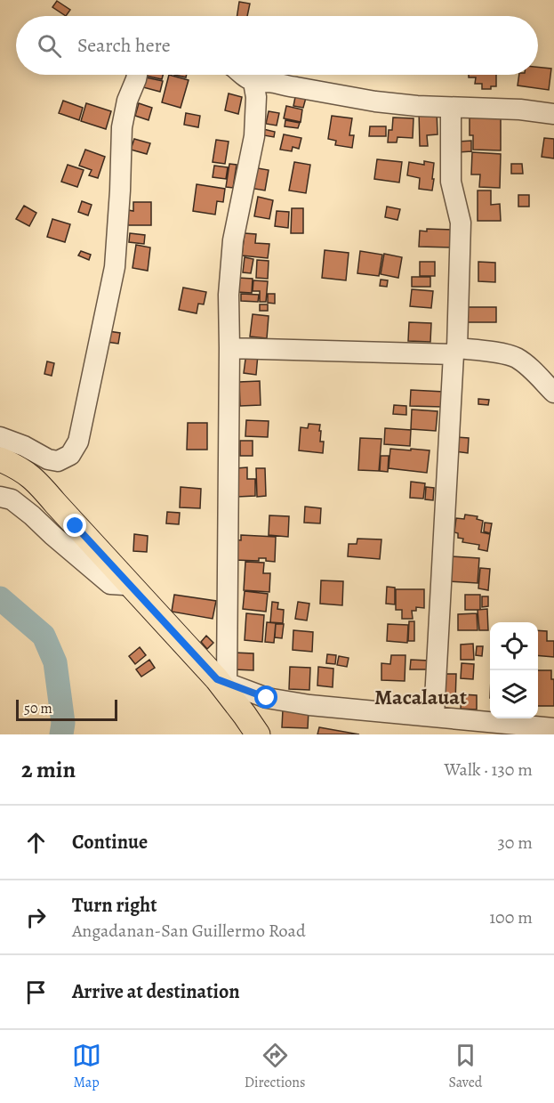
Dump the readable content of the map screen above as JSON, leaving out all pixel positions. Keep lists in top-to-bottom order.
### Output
{
  "districts": ["Macalauat"],
  "scale_bar": "50 m",
  "page": {
    "search": "Search here",
    "scale": "50 m",
    "heading": ["2 min", "Walk · 130 m"],
    "list": [
      ["Continue", "30 m"],
      ["Turn right", "Angadanan-San Guillermo Road", "100 m"],
      "Arrive at destination"
    ],
    "nav": ["Map", "Directions", "Saved"]
  }
}
